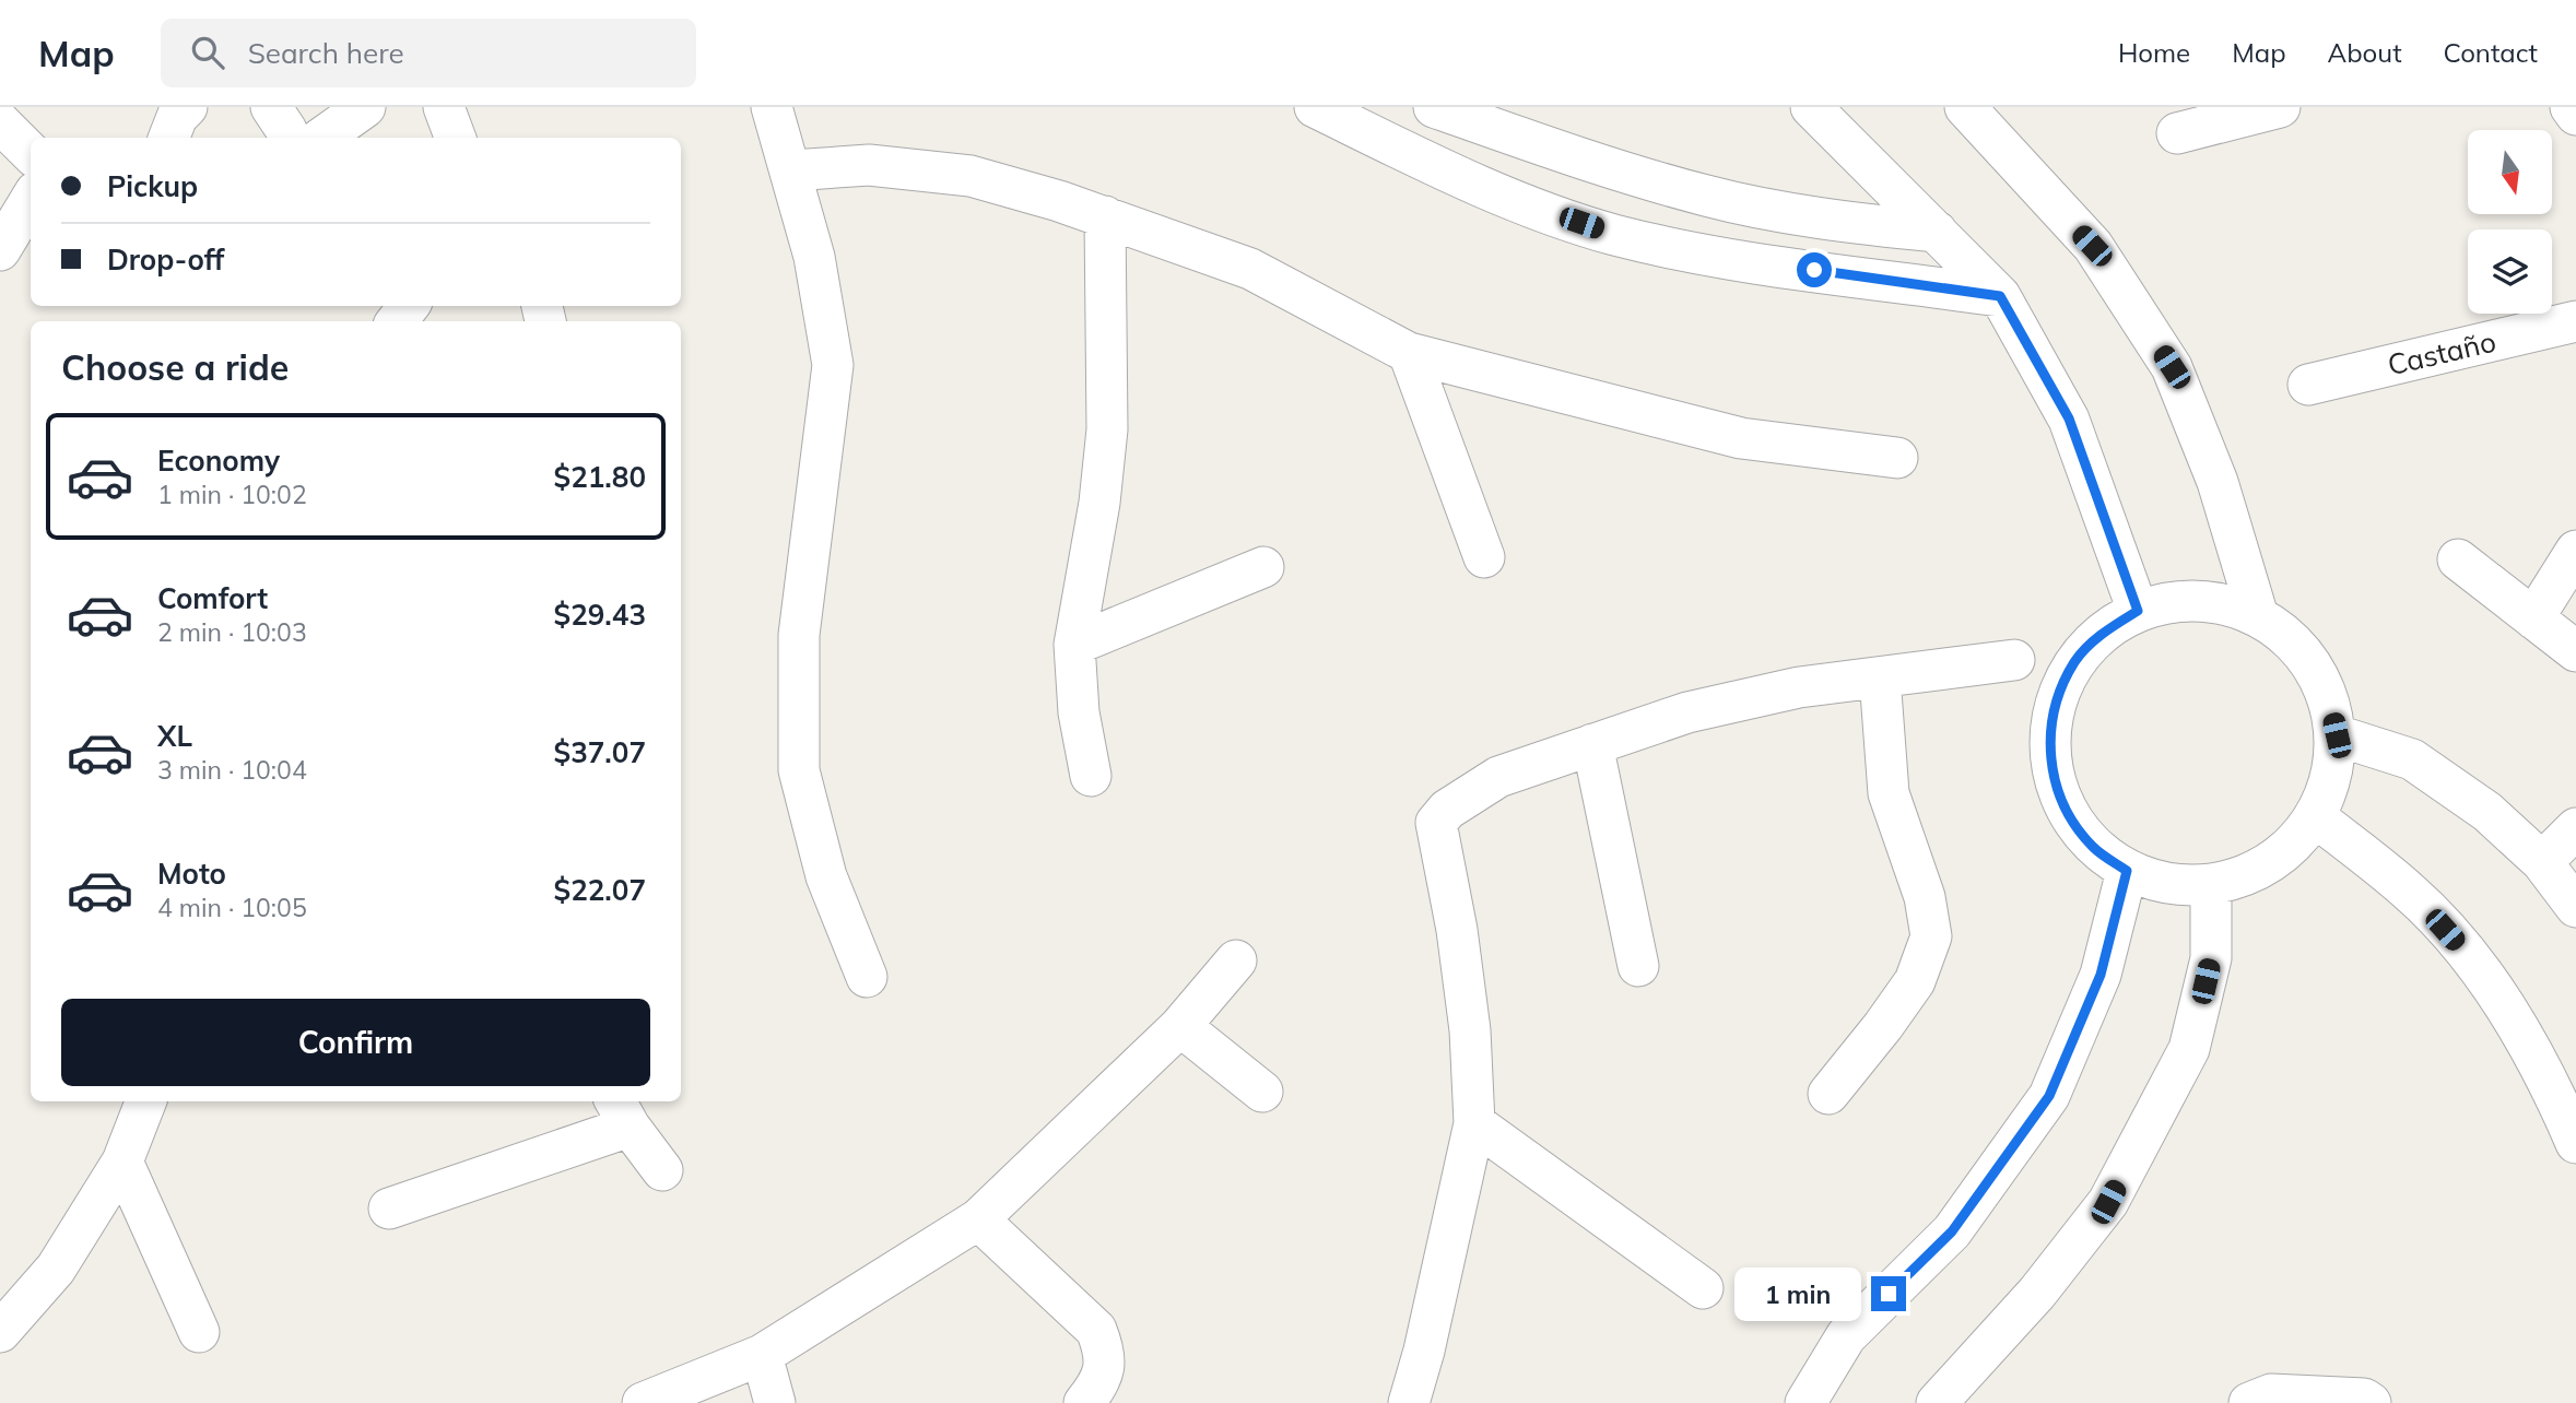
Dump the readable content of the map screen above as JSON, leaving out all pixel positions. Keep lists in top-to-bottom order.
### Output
{
  "streets": {
    "street": ["Castaño"]
  },
  "north": "bottom",
  "page": {
    "header": "Map",
    "search": "Search here",
    "nav": [
      "Home",
      "Map",
      "About",
      "Contact"
    ],
    "banner": ["Pickup", "Drop-off"],
    "heading": "Choose a ride",
    "list": [
      {
        "name": "Economy",
        "note": "1 min · 10:02",
        "value": "$21.80"
      },
      {
        "name": "Comfort",
        "note": "2 min · 10:03",
        "value": "$29.43"
      },
      {
        "name": "XL",
        "note": "3 min · 10:04",
        "value": "$37.07"
      },
      {
        "name": "Moto",
        "note": "4 min · 10:05",
        "value": "$22.07"
      }
    ],
    "buttons": "Confirm",
    "bubble": "1 min"
  }
}
